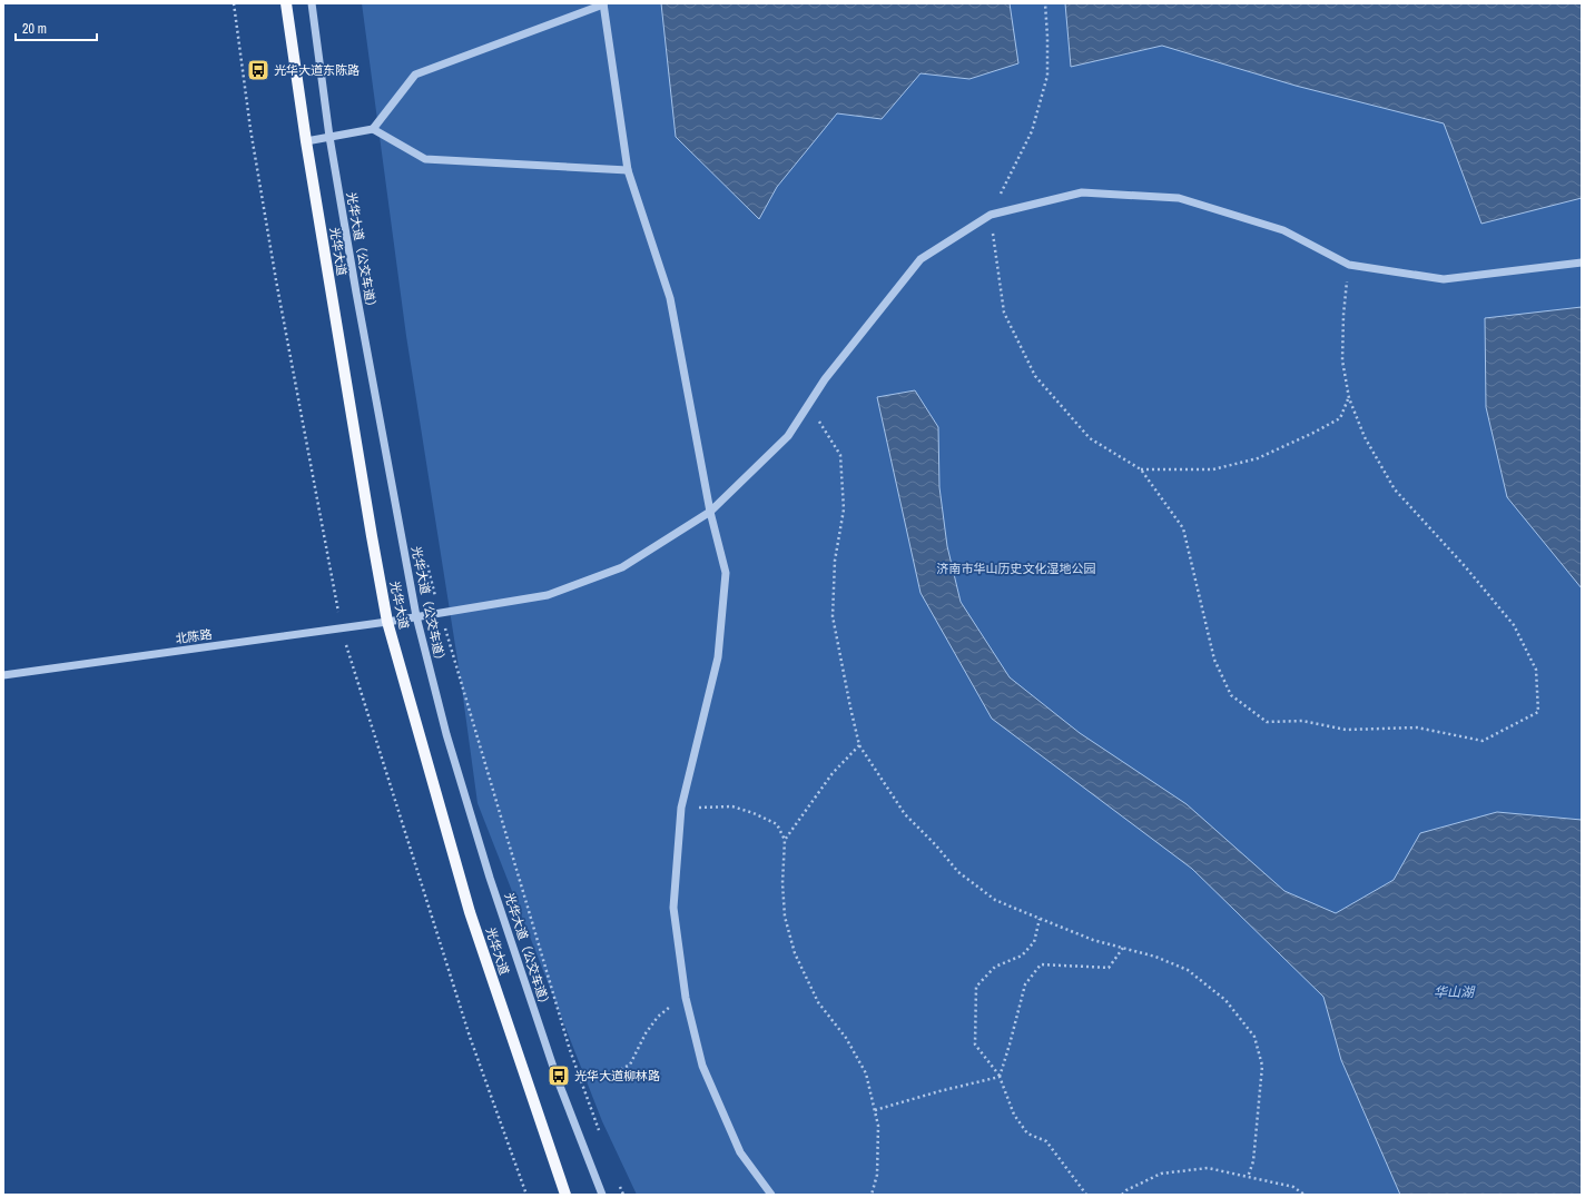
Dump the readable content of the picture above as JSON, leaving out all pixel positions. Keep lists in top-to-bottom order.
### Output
{
  "streets": {
    "main road": ["光华大道"],
    "street": ["光华大道（公交车道）", "北陈路"]
  },
  "crossings": [
    ["光华大道", "北陈路"],
    ["光华大道（公交车道）", "北陈路"]
  ],
  "water": ["华山湖"],
  "parks": ["济南市华山历史文化湿地公园"],
  "places": {
    "bus stop": ["光华大道东陈路", "光华大道柳林路"]
  },
  "scale_bar": "20 m"
}
